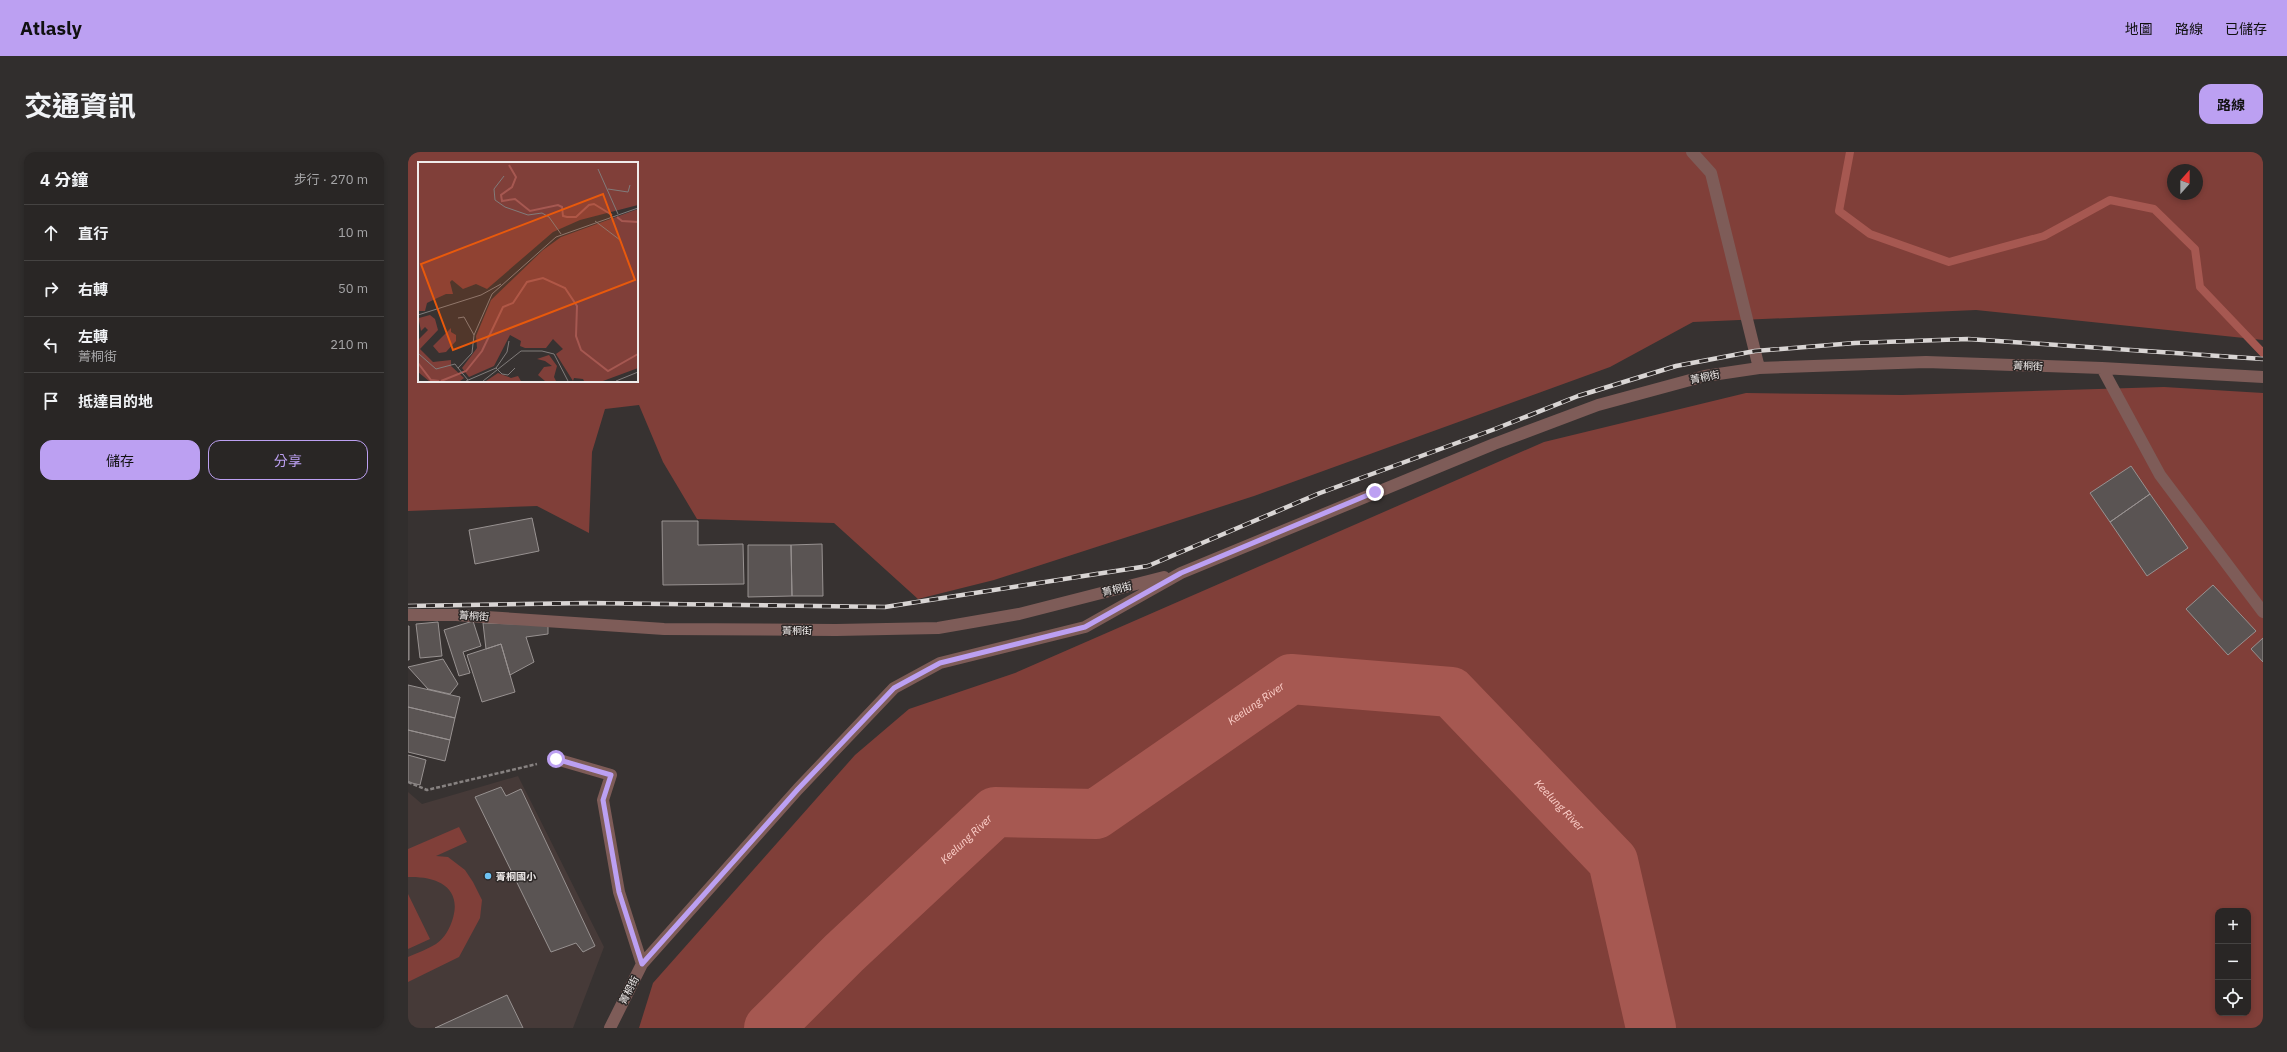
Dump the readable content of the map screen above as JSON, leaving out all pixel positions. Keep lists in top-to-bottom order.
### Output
{
  "streets": {
    "lane": ["菁桐街"]
  },
  "water": ["Keelung River"],
  "places": ["菁桐國小"],
  "north": "top",
  "page": {
    "header": "Atlasly",
    "nav": ["地圖", "路線", "已儲存"],
    "title": "交通資訊",
    "buttons": [
      "路線",
      ["儲存", "分享"]
    ],
    "heading": ["4 分鐘", "步行 · 270 m"],
    "list": [
      ["直行", "10 m"],
      ["右轉", "50 m"],
      ["左轉", "菁桐街", "210 m"],
      "抵達目的地"
    ],
    "map_buttons": ["+", "−"]
  }
}
